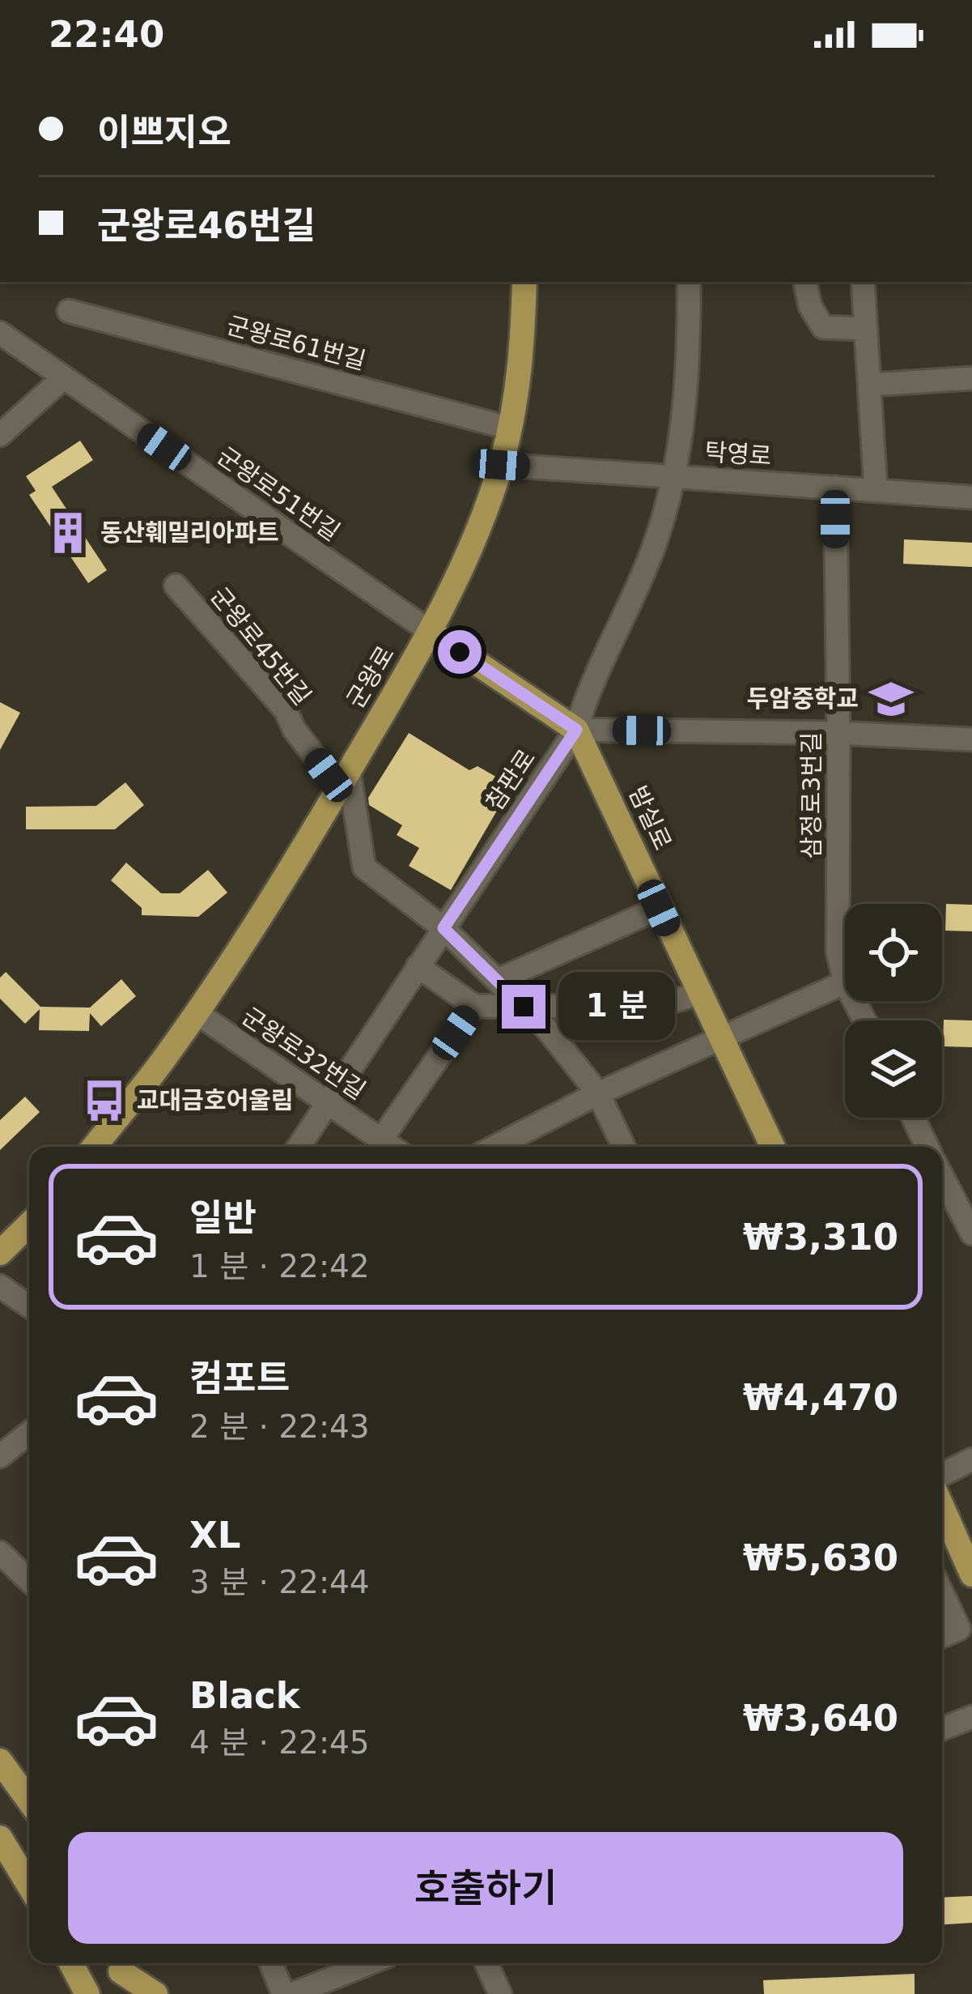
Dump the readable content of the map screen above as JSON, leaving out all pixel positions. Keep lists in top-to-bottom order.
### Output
{
  "streets": {
    "main road": ["군왕로", "밤실로"],
    "street": [
      "군왕로61번길",
      "탁영로",
      "군왕로51번길",
      "군왕로45번길",
      "참판로",
      "삼정로3번길",
      "군왕로32번길"
    ]
  },
  "crossings": [
    ["군왕로61번길", "군왕로"],
    ["탁영로", "군왕로"],
    ["탁영로", "참판로"],
    ["탁영로", "삼정로3번길"],
    ["군왕로51번길", "군왕로"],
    ["군왕로45번길", "군왕로"],
    ["군왕로", "군왕로32번길"],
    ["참판로", "밤실로"],
    ["참판로", "군왕로32번길"]
  ],
  "places": {
    "building": ["동산훼밀리아파트"],
    "school or university": ["두암중학교"],
    "bus stop": ["교대금호어울림"]
  },
  "page": {
    "status": "22:40",
    "banner": ["이쁘지오", "군왕로46번길"],
    "bubble": "1 분",
    "list": [
      {
        "name": "일반",
        "note": "1 분 · 22:42",
        "value": "₩3,310"
      },
      {
        "name": "컴포트",
        "note": "2 분 · 22:43",
        "value": "₩4,470"
      },
      {
        "name": "XL",
        "note": "3 분 · 22:44",
        "value": "₩5,630"
      },
      {
        "name": "Black",
        "note": "4 분 · 22:45",
        "value": "₩3,640"
      }
    ],
    "buttons": "호출하기"
  }
}
